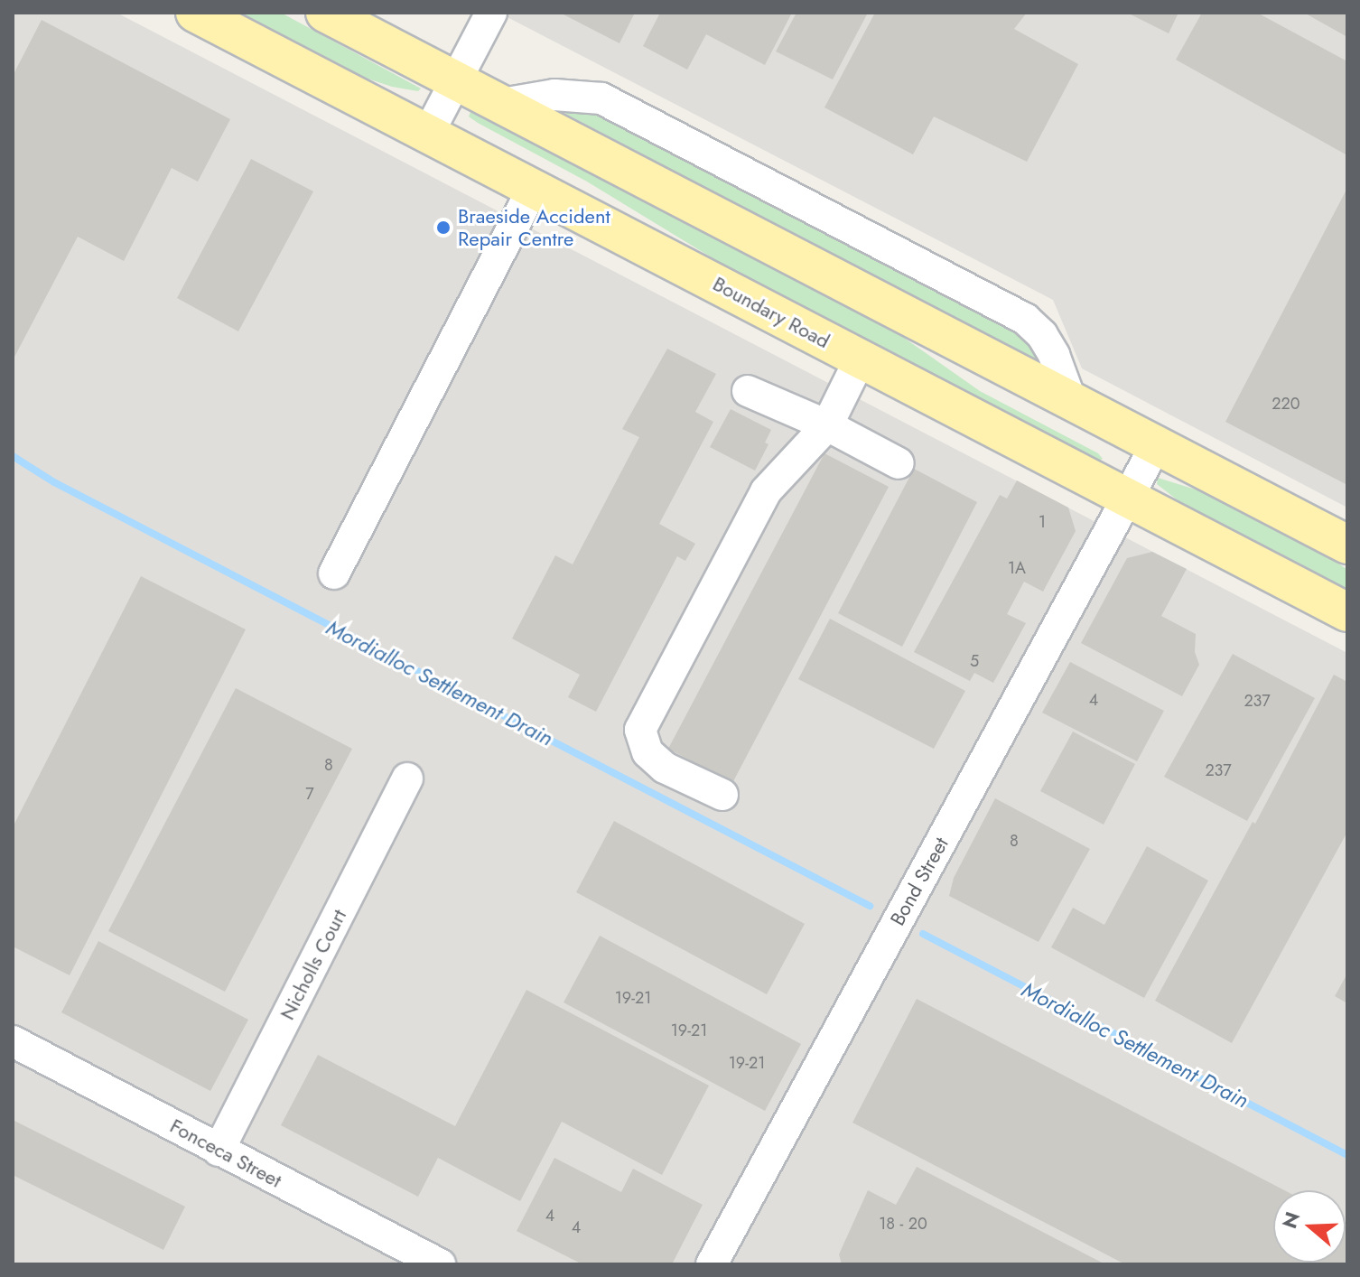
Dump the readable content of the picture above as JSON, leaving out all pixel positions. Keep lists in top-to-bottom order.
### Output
{
  "streets": {
    "main road": ["Boundary Road"],
    "street": ["Bond Street", "Nicholls Court", "Fonceca Street"]
  },
  "crossings": [
    ["Boundary Road", "Bond Street"],
    ["Nicholls Court", "Fonceca Street"]
  ],
  "water": ["Mordialloc Settlement Drain"],
  "places": ["Braeside Accident Repair Centre"],
  "house_numbers": [
    "220",
    "1",
    "1A",
    "5",
    "4",
    "237",
    "8",
    "237",
    "7",
    "8",
    "19-21",
    "19-21",
    "19-21",
    "4",
    "18 - 20",
    "4"
  ],
  "north": "left"
}
